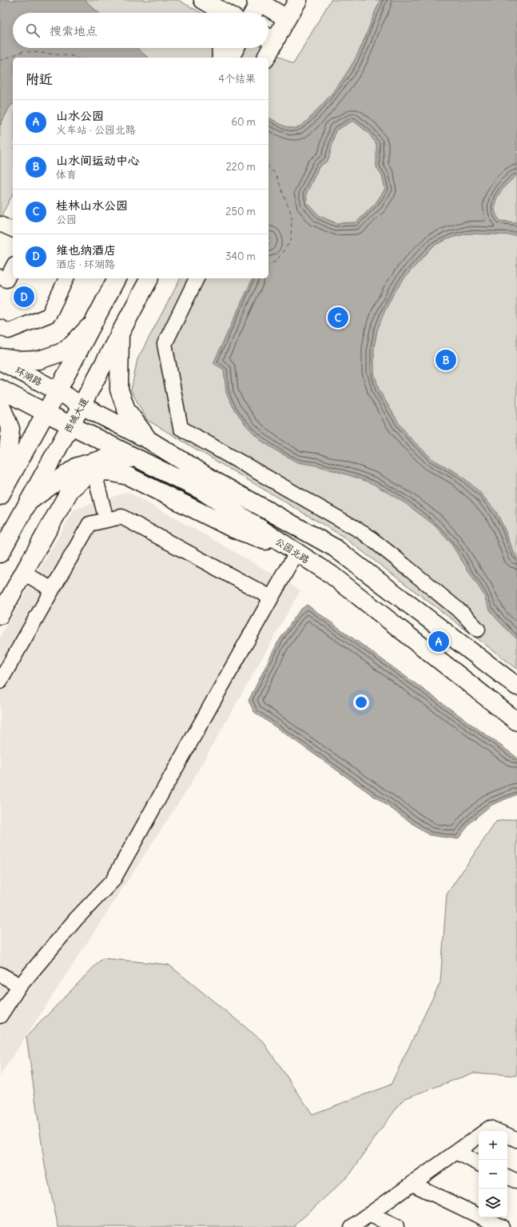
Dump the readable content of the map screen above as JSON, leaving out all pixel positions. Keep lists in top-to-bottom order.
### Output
{
  "streets": {
    "main road": ["环湖路", "西城大道", "公园北路"]
  },
  "crossings": [
    ["西城大道", "公园北路"]
  ],
  "page": {
    "search": "搜索地点",
    "heading": ["附近", "4个结果"],
    "list": [
      {
        "mark": "A",
        "name": "山水公园",
        "note": "火车站 · 公园北路",
        "value": "60 m"
      },
      {
        "mark": "B",
        "name": "山水间运动中心",
        "note": "体育",
        "value": "220 m"
      },
      {
        "mark": "C",
        "name": "桂林山水公园",
        "note": "公园",
        "value": "250 m"
      },
      {
        "mark": "D",
        "name": "维也纳酒店",
        "note": "酒店 · 环湖路",
        "value": "340 m"
      }
    ],
    "pins": [
      "D",
      "C",
      "B",
      "A"
    ],
    "map_buttons": ["+", "−"]
  }
}
